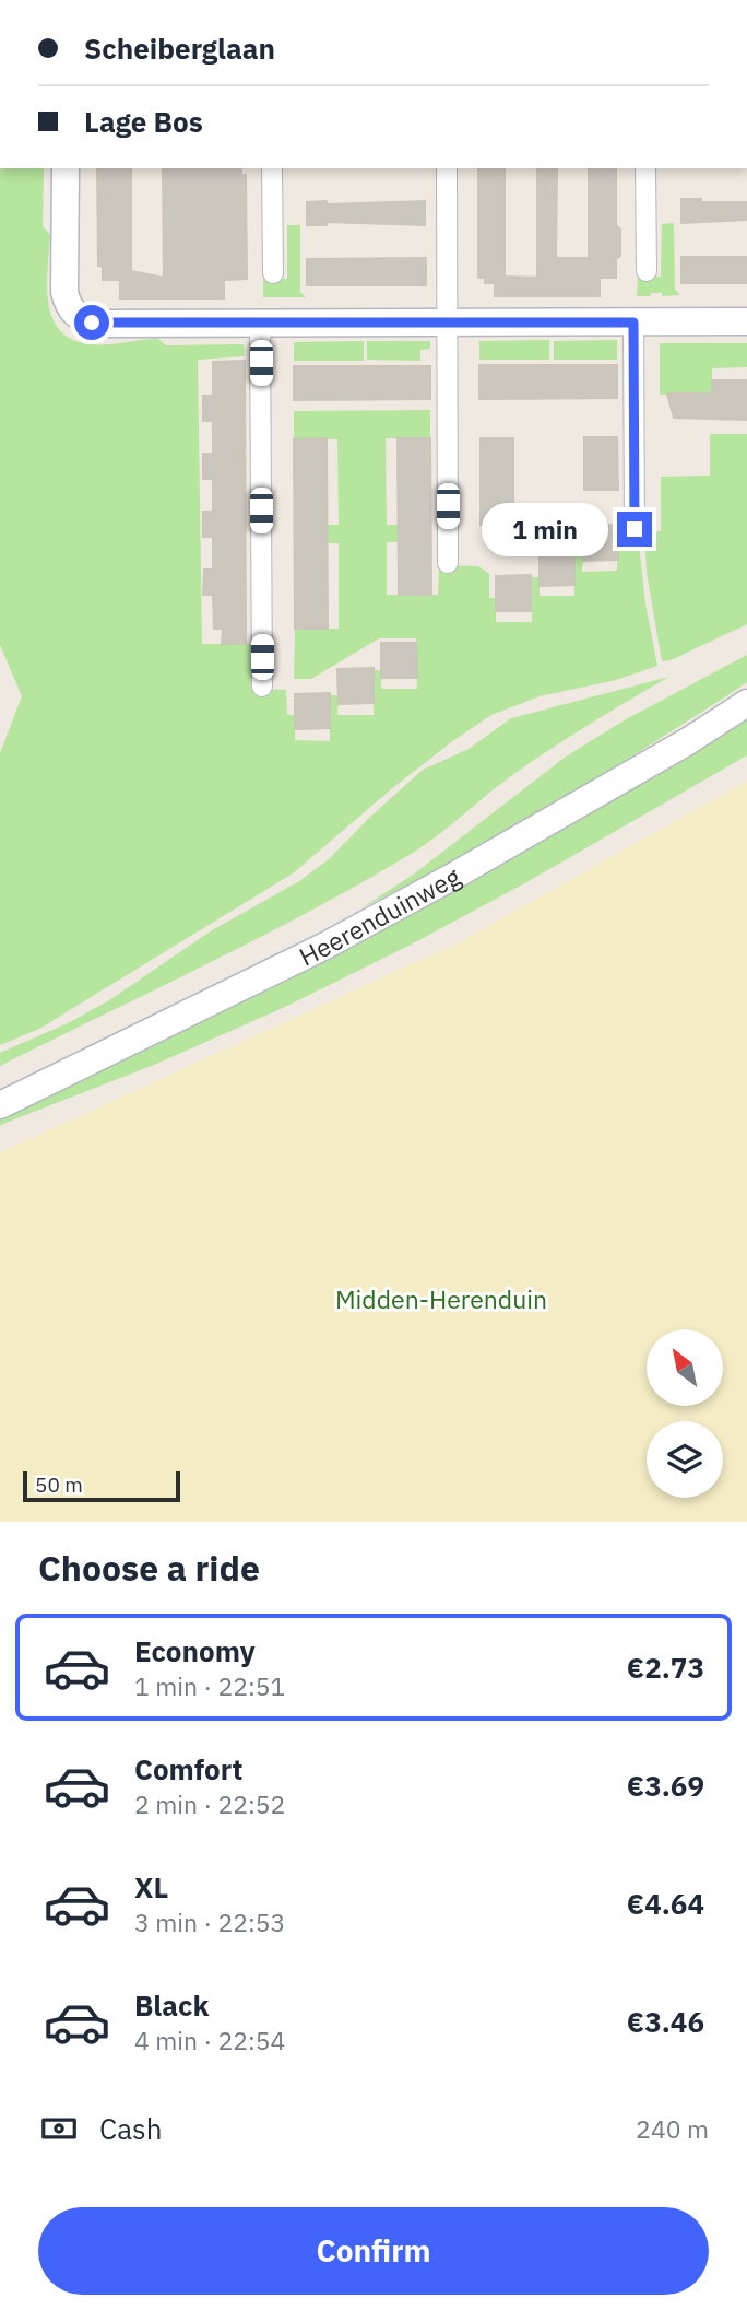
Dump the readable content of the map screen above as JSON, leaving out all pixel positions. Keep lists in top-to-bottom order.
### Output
{
  "streets": {
    "street": ["Heerenduinweg"]
  },
  "parks": ["Midden-Herenduin"],
  "scale_bar": "50 m",
  "north": "top left",
  "page": {
    "banner": ["Scheiberglaan", "Lage Bos"],
    "bubble": "1 min",
    "scale": "50 m",
    "heading": "Choose a ride",
    "list": [
      {
        "name": "Economy",
        "note": "1 min · 22:51",
        "value": "€2.73"
      },
      {
        "name": "Comfort",
        "note": "2 min · 22:52",
        "value": "€3.69"
      },
      {
        "name": "XL",
        "note": "3 min · 22:53",
        "value": "€4.64"
      },
      {
        "name": "Black",
        "note": "4 min · 22:54",
        "value": "€3.46"
      }
    ],
    "pay": ["Cash", "240 m"],
    "buttons": "Confirm"
  }
}
